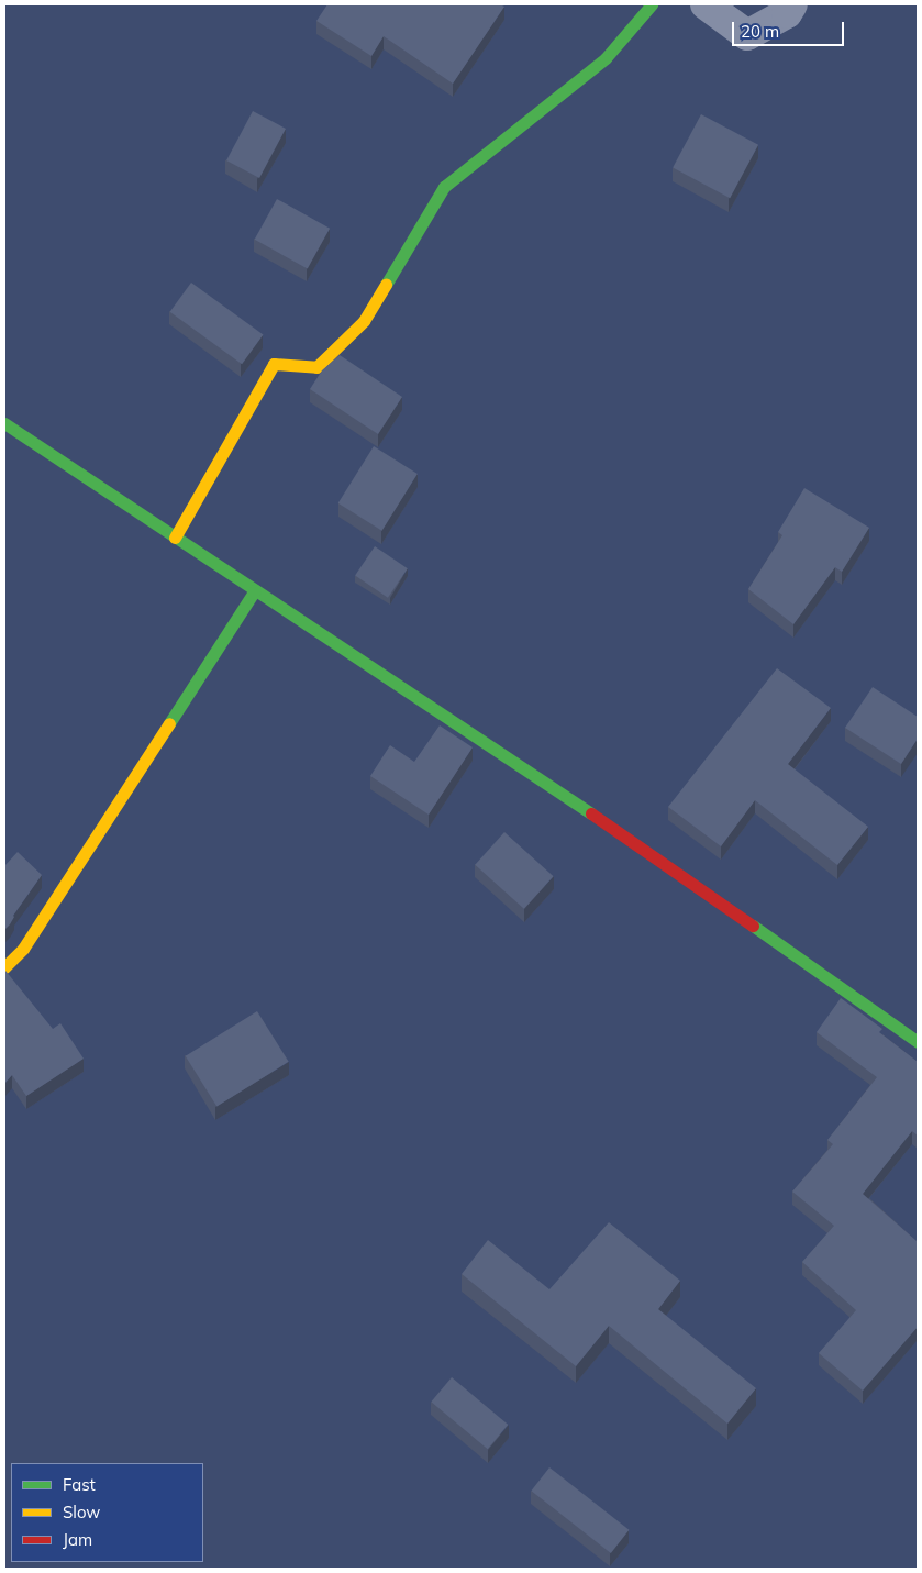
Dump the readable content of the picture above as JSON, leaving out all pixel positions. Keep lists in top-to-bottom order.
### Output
{
  "legend": ["Fast", "Slow", "Jam"],
  "scale_bar": "20 m"
}
